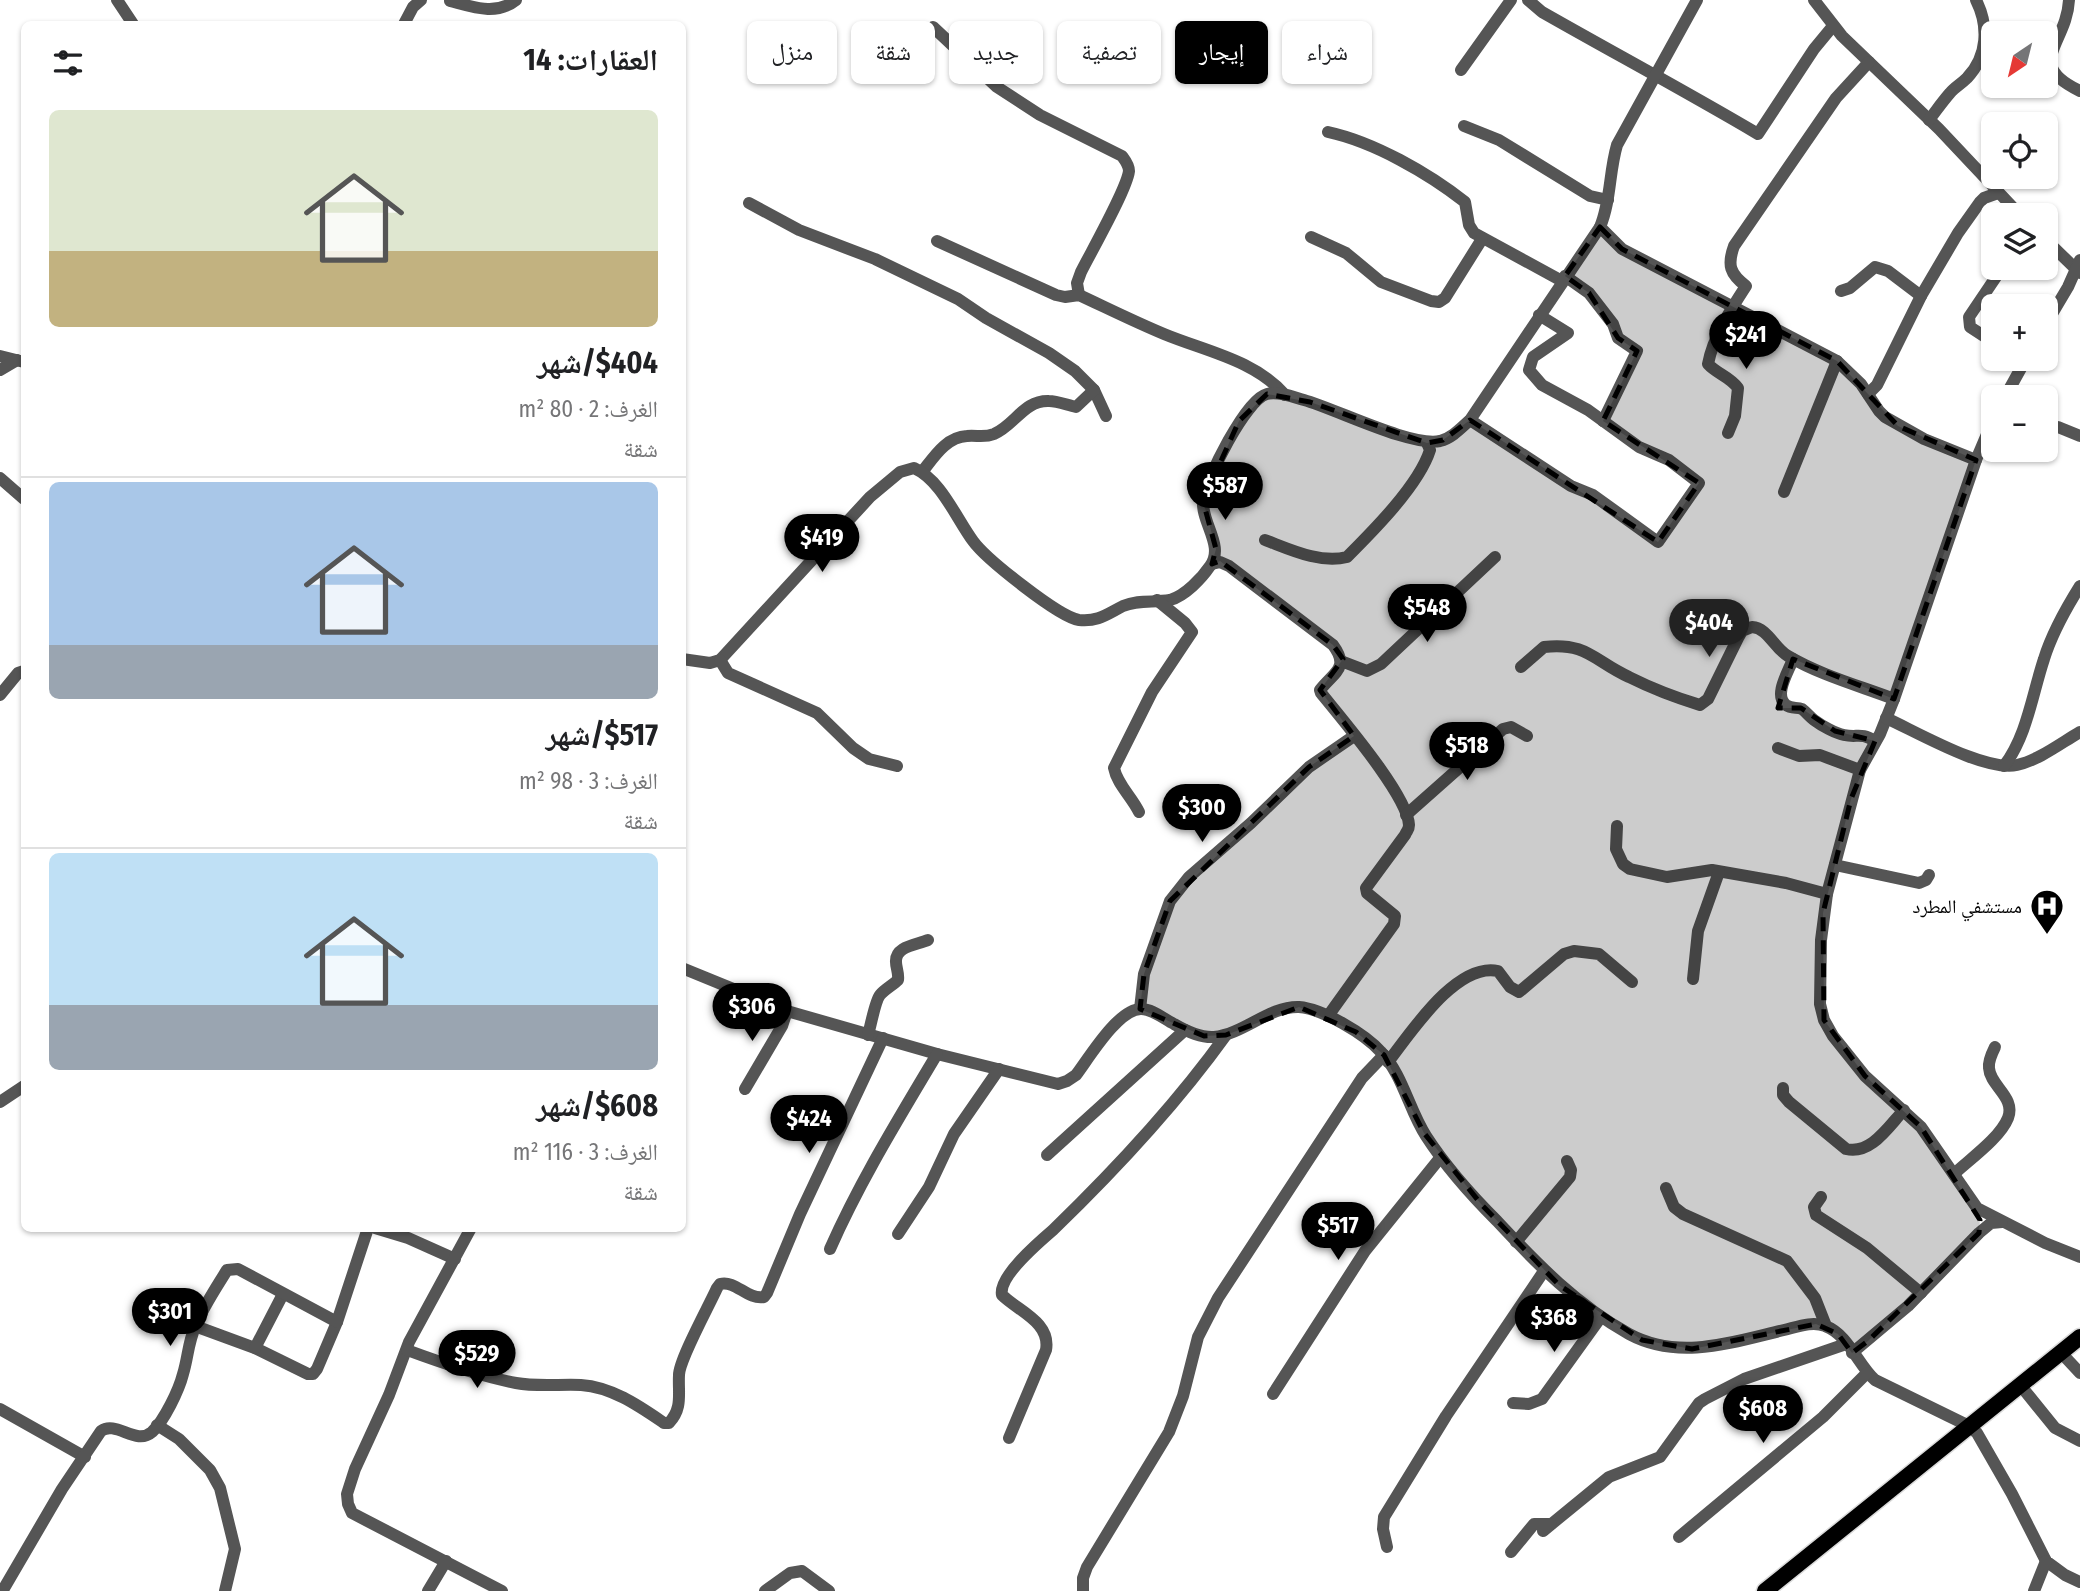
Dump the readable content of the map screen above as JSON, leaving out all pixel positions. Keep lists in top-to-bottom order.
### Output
{
  "places": {
    "hospital": ["مستشفي المطرد"]
  },
  "north": "bottom left",
  "page": {
    "map_buttons": ["+", "−"],
    "chip": [
      "شراء",
      "إيجار",
      "تصفية",
      "جديد",
      "شقة",
      "منزل"
    ],
    "heading": "العقارات: 14",
    "list": [
      {
        "name": "$404/شهر",
        "note": "الغرف: 2 · 80 m² · شقة"
      },
      {
        "name": "$517/شهر",
        "note": "الغرف: 3 · 98 m² · شقة"
      },
      {
        "name": "$608/شهر",
        "note": "الغرف: 3 · 116 m² · شقة"
      }
    ],
    "price": [
      "$241",
      "$587",
      "$419",
      "$548",
      "$404",
      "$518",
      "$300",
      "$306",
      "$424",
      "$517",
      "$301",
      "$368",
      "$529",
      "$608"
    ]
  }
}
